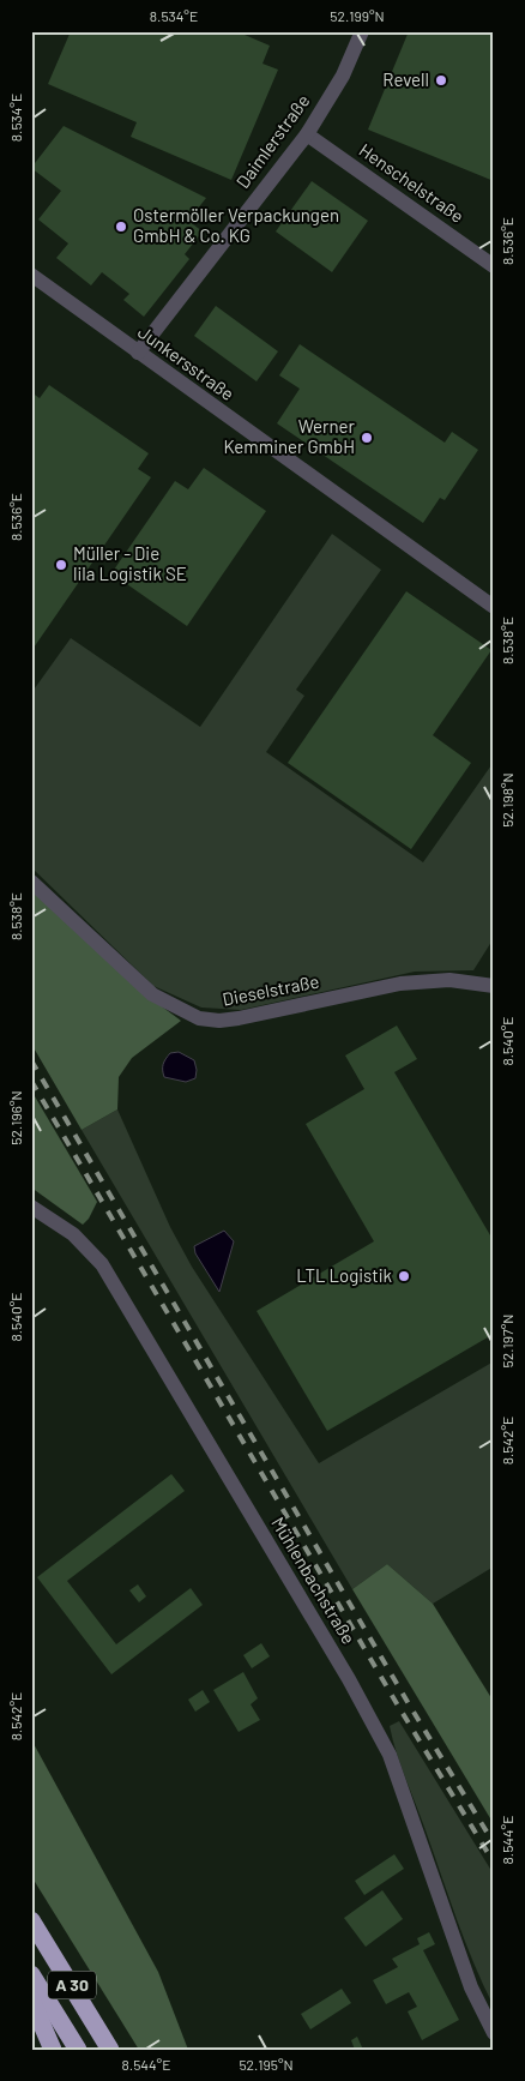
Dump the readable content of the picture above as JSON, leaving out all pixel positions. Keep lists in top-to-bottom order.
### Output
{
  "streets": {
    "highway": ["A 30"],
    "street": [
      "Daimlerstraße",
      "Henschelstraße",
      "Junkersstraße",
      "Dieselstraße",
      "Mühlenbachstraße"
    ]
  },
  "crossings": [
    ["Daimlerstraße", "Henschelstraße"],
    ["Daimlerstraße", "Junkersstraße"]
  ],
  "places": [
    "Revell",
    "Ostermöller Verpackungen GmbH & Co. KG",
    "Werner Kemminer GmbH",
    "Müller - Die lila Logistik SE",
    "LTL Logistik"
  ],
  "coordinates": [
    "8.534°E",
    "52.199°N",
    "8.536°E",
    "8.538°E",
    "52.198°N",
    "8.540°E",
    "52.196°N",
    "52.197°N",
    "8.542°E",
    "8.544°E",
    "52.195°N"
  ]
}
